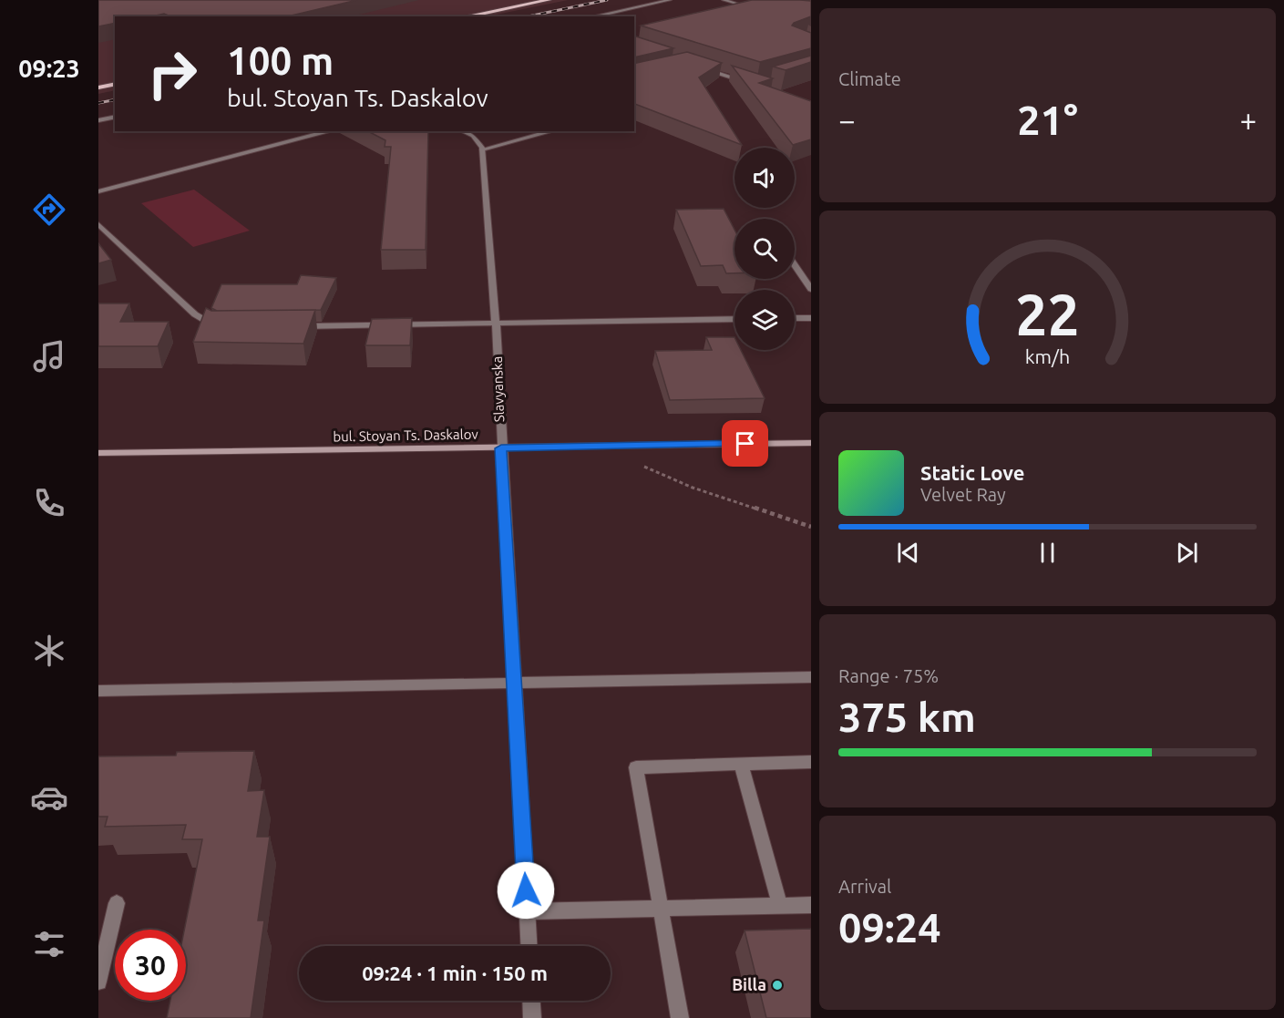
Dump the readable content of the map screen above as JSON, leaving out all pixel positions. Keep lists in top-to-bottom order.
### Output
{
  "streets": {
    "street": ["Slavyanska", "bul. Stoyan Ts. Daskalov"]
  },
  "crossings": [
    ["Slavyanska", "bul. Stoyan Ts. Daskalov"]
  ],
  "places": ["Billa"],
  "page": {
    "tabs": "09:23",
    "tile": [
      "Climate",
      ["Range · 75%", "375 km"],
      ["Arrival", "09:24"]
    ],
    "turn": ["100 m", "bul. Stoyan Ts. Daskalov"],
    "heat": ["−", "21°", "+"],
    "song": ["Static Love", "Velvet Ray"],
    "limit": "30",
    "trip": "09:24 · 1 min · 150 m",
    "gauge": ["22", "km/h"]
  }
}
